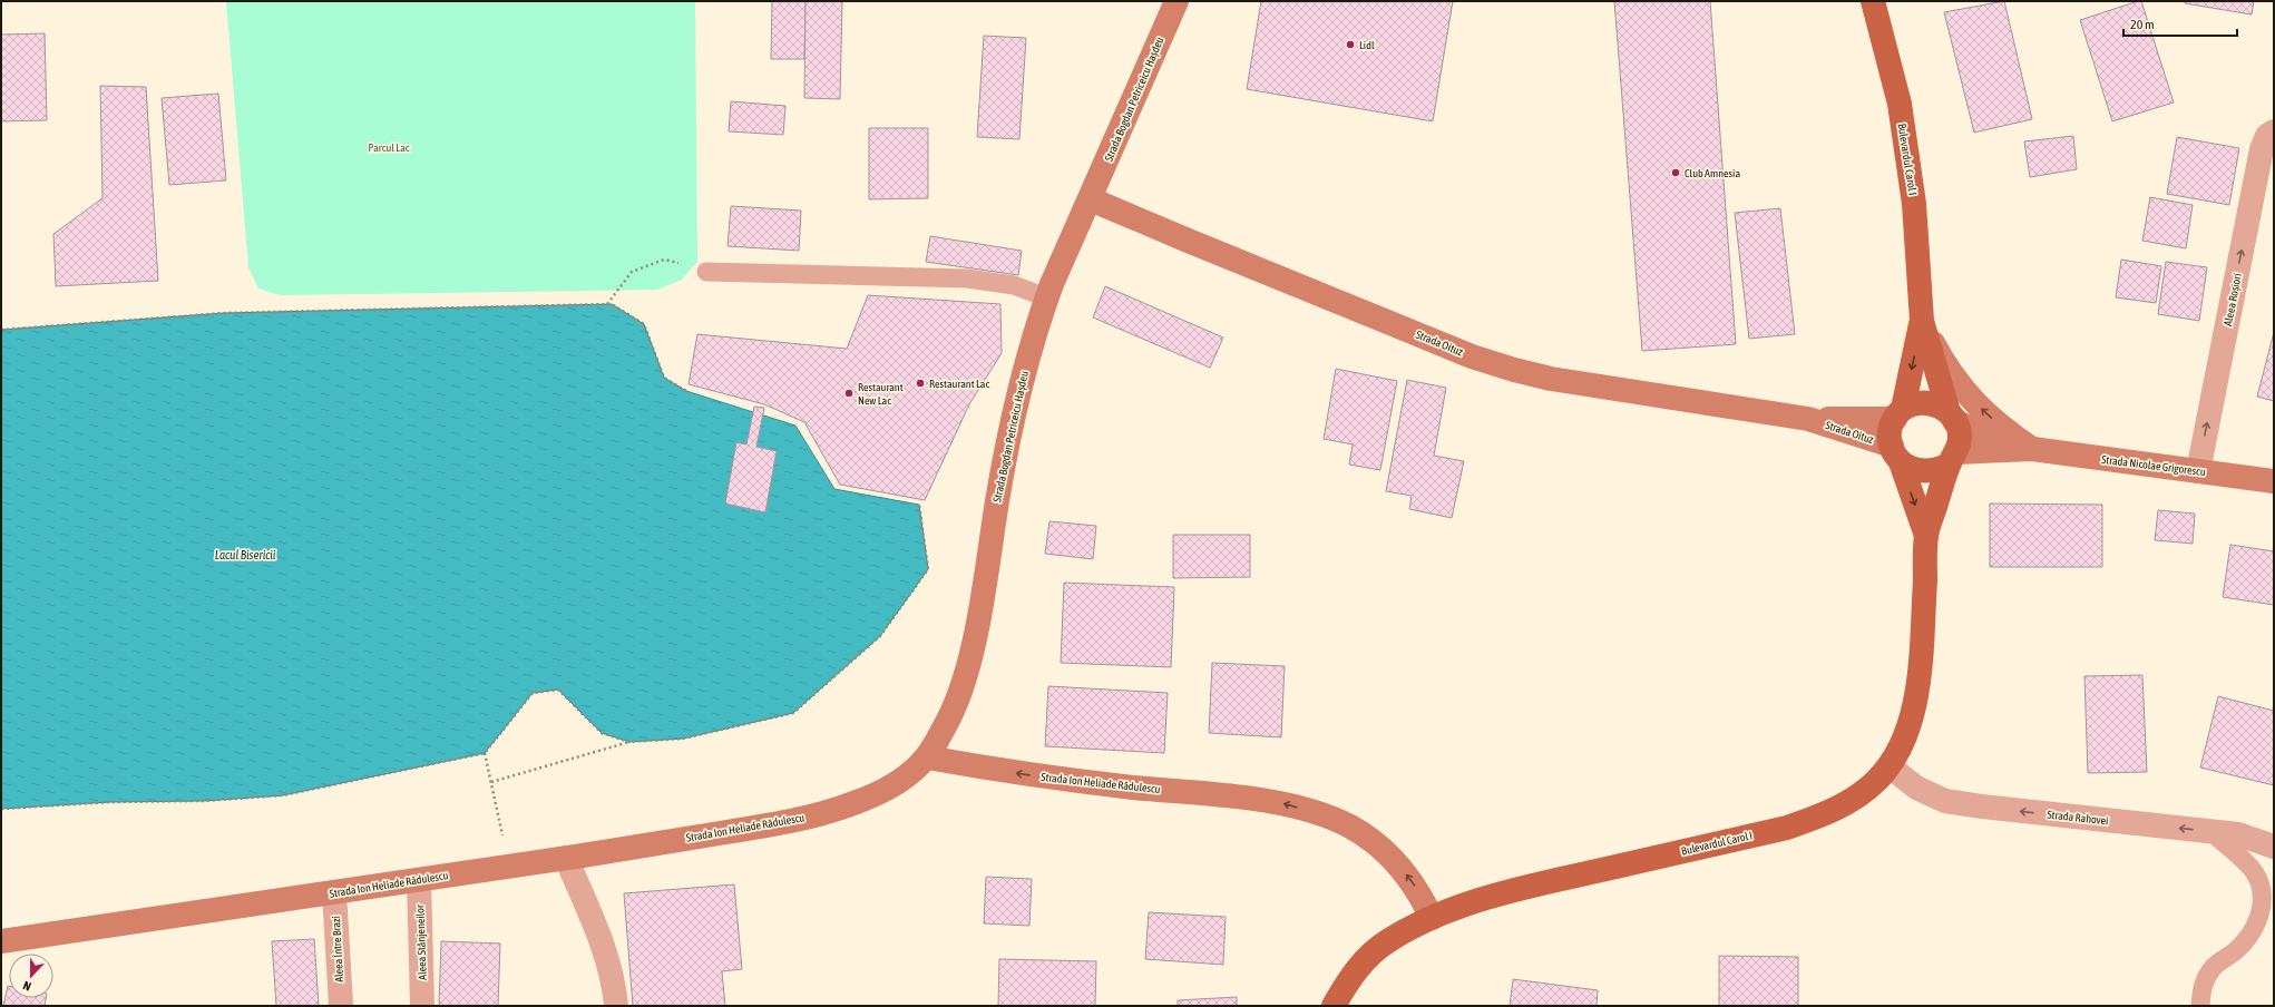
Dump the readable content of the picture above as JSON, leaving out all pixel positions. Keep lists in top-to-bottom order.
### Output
{
  "streets": {
    "main road": ["Bulevardul Carol I"],
    "street": [
      "Strada Bogdan Petriceicu Hașdeu",
      "Aleea Roșiori",
      "Strada Oituz",
      "Strada Nicolae Grigorescu",
      "Strada Ion Heliade Rădulescu",
      "Strada Rahovei",
      "Aleea Stânjeneilor",
      "Aleea Între Brazi"
    ]
  },
  "crossings": [
    ["Strada Bogdan Petriceicu Hașdeu", "Strada Oituz"],
    ["Strada Bogdan Petriceicu Hașdeu", "Strada Ion Heliade Rădulescu"],
    ["Bulevardul Carol I", "Strada Oituz"],
    ["Bulevardul Carol I", "Strada Ion Heliade Rădulescu"],
    ["Bulevardul Carol I", "Strada Rahovei"],
    ["Aleea Roșiori", "Strada Nicolae Grigorescu"],
    ["Strada Ion Heliade Rădulescu", "Aleea Stânjeneilor"],
    ["Strada Ion Heliade Rădulescu", "Aleea Între Brazi"]
  ],
  "one_way": ["Aleea Roșiori", "Strada Ion Heliade Rădulescu", "Strada Rahovei"],
  "water": ["Lacul Bisericii"],
  "parks": ["Parcul Lac"],
  "places": [
    "Lidl",
    "Club Amnesia",
    "Restaurant Lac",
    "Restaurant New Lac"
  ],
  "scale_bar": "20 m",
  "north": "bottom"
}
